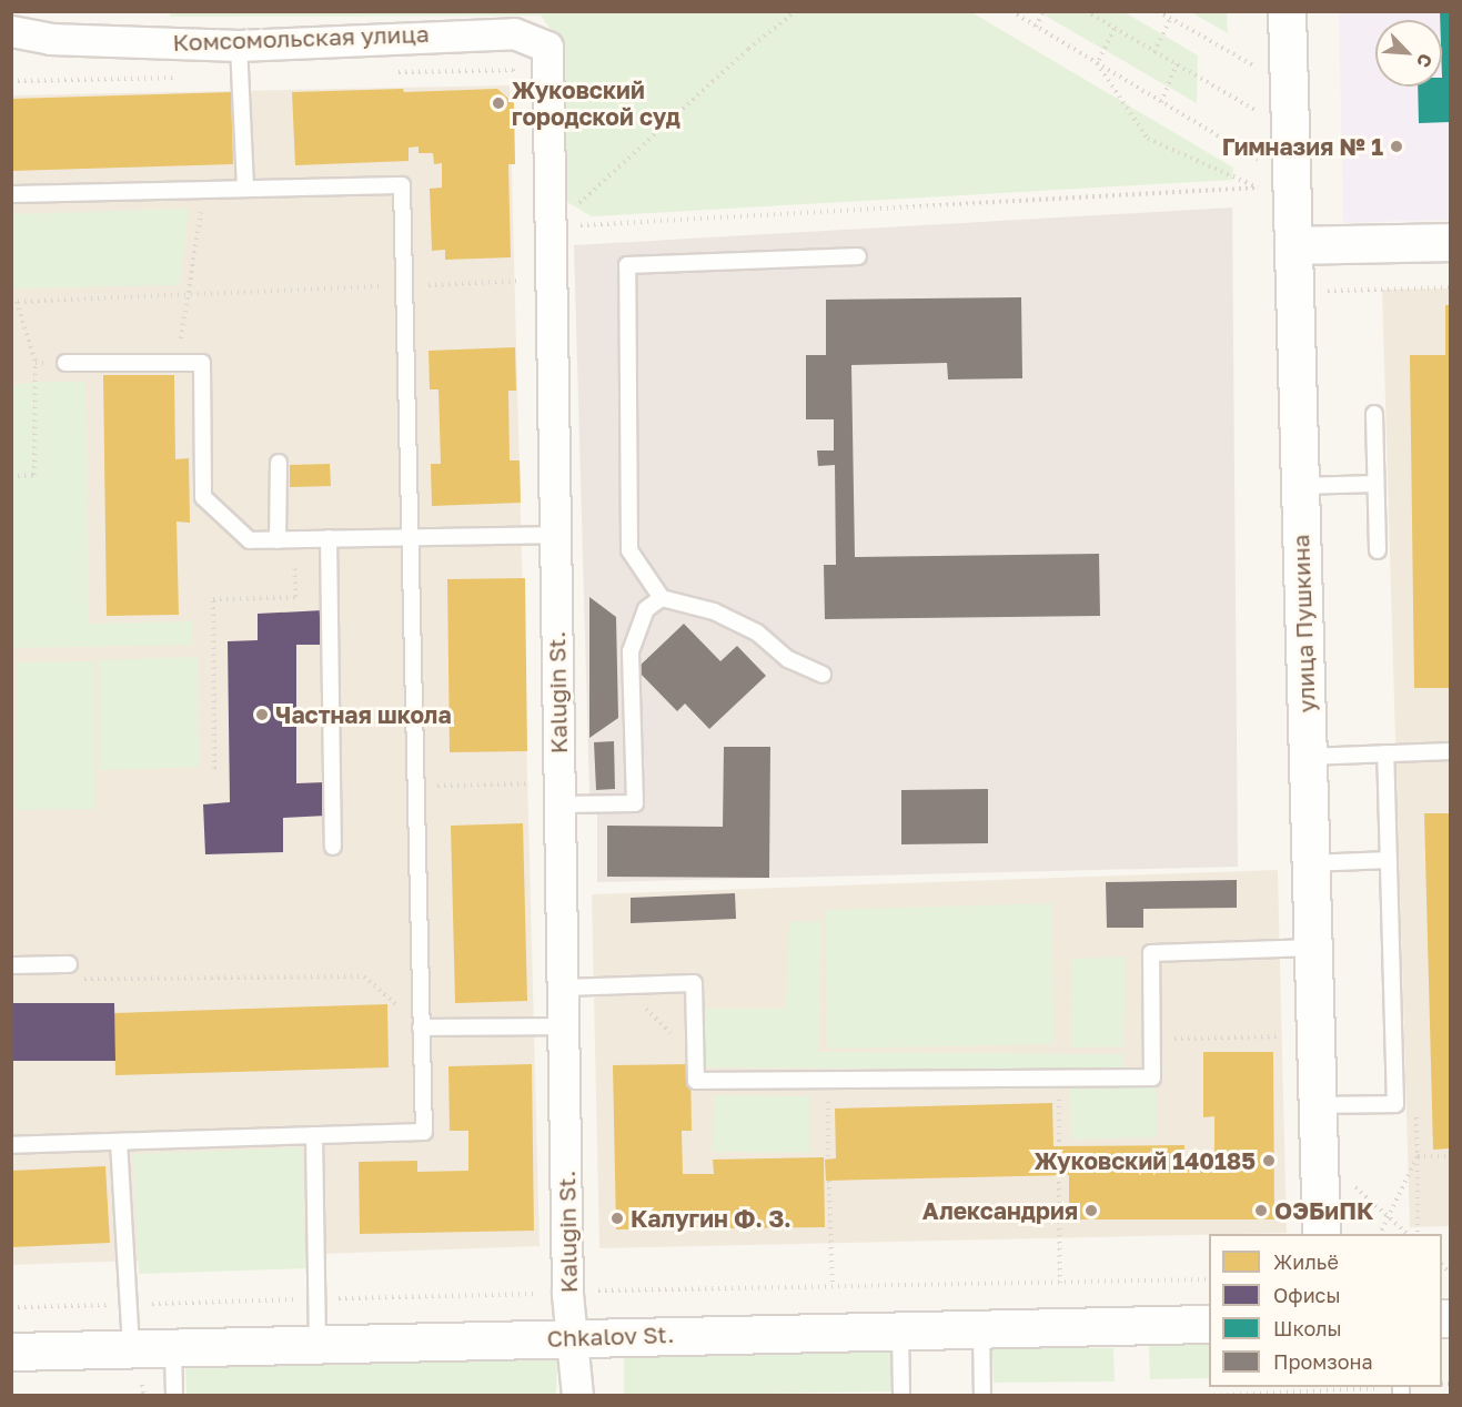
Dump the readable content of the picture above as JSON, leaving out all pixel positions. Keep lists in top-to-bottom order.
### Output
{
  "streets": {
    "street": [
      "Комсомольская улица",
      "улица Пушкина",
      "Kalugin St.",
      "Chkalov St."
    ]
  },
  "crossings": [
    ["Комсомольская улица", "Kalugin St."],
    ["Kalugin St.", "Chkalov St."]
  ],
  "places": [
    "Жуковский городской суд",
    "Гимназия № 1",
    "Частная школа",
    "Жуковский 140185",
    "Александрия",
    "ОЭБиПК",
    "Калугин Ф. З."
  ],
  "legend": [
    "Жильё",
    "Офисы",
    "Школы",
    "Промзона"
  ],
  "north": "bottom right"
}
